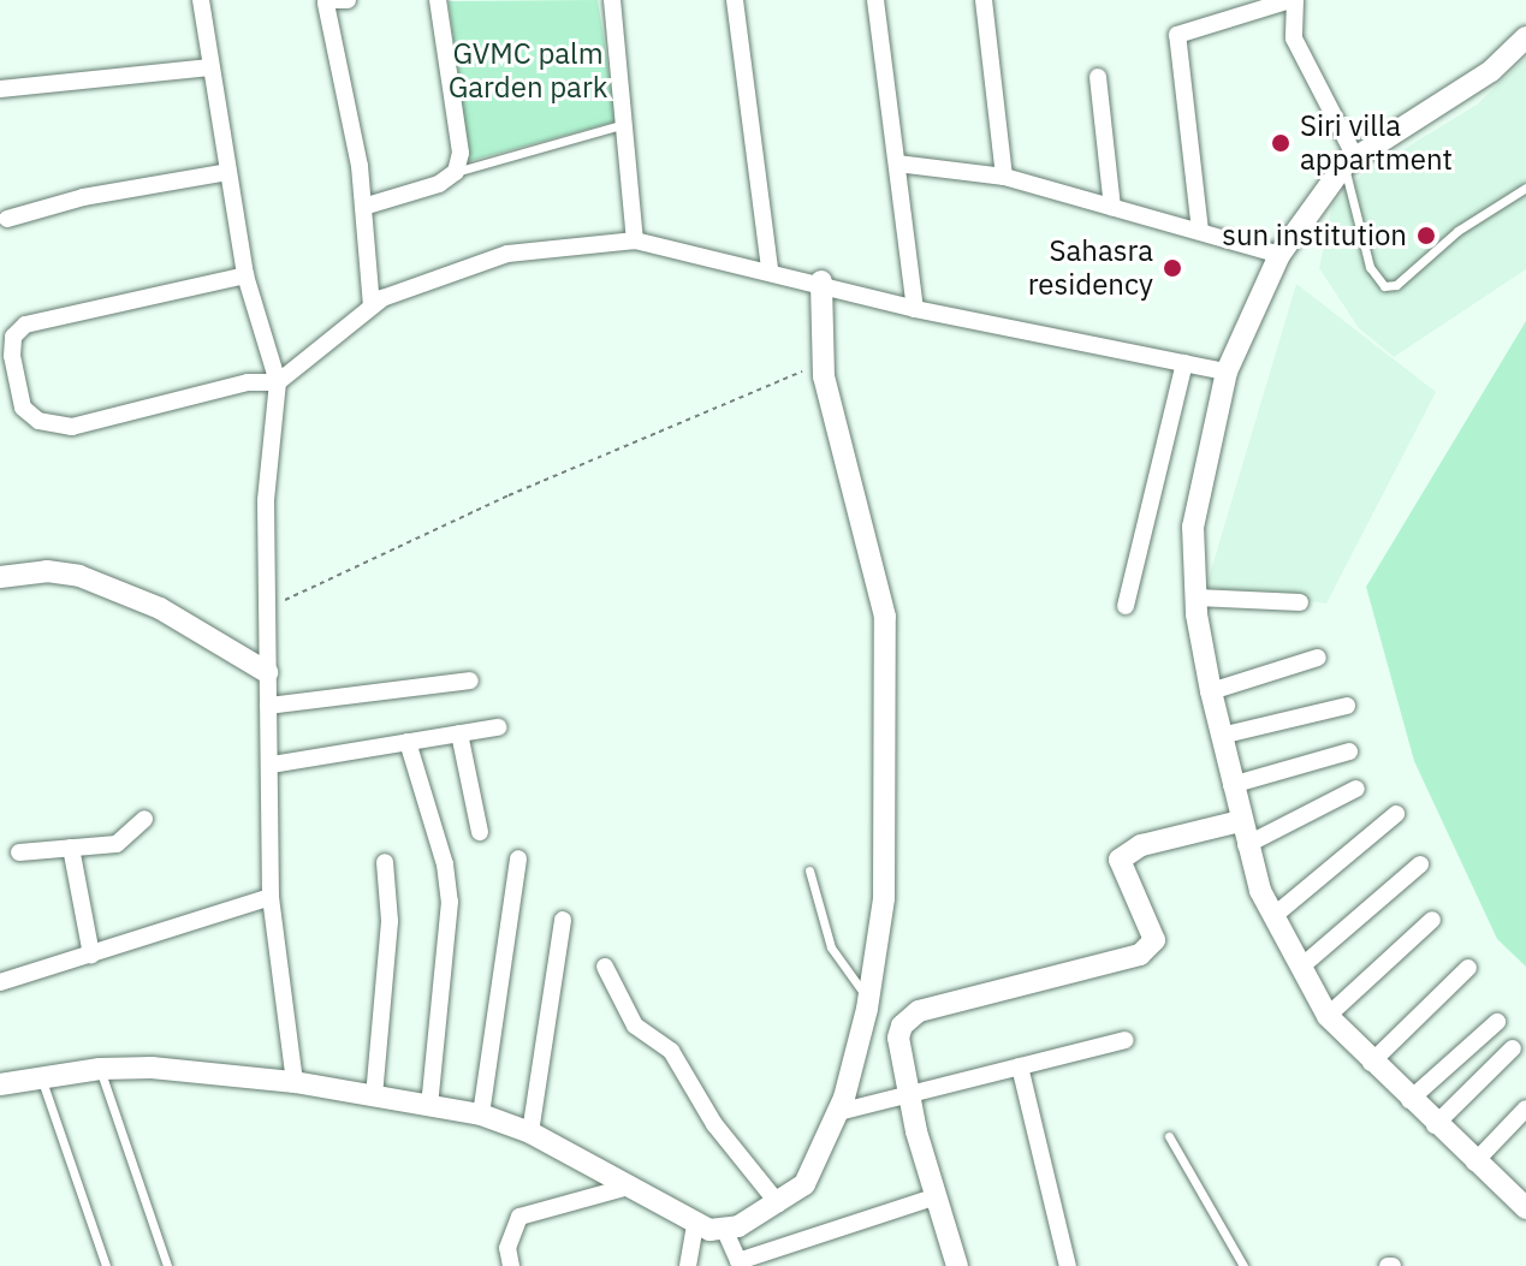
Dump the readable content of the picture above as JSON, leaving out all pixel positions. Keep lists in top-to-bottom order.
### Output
{
  "parks": ["GVMC palm Garden park"],
  "places": ["Siri villa appartment", "sun institution", "Sahasra residency"]
}
